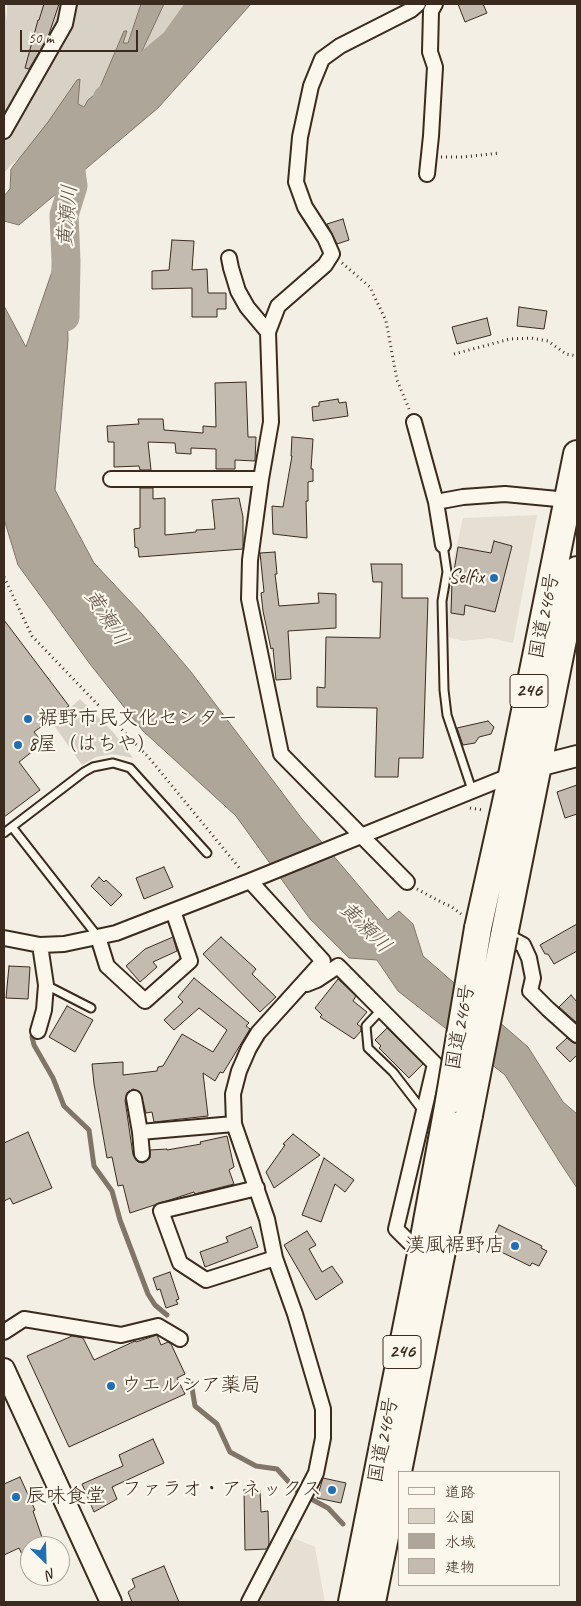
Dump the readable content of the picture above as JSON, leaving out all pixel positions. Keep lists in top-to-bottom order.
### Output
{
  "streets": {
    "highway": ["国道246号", "246"]
  },
  "water": ["黄瀬川"],
  "places": [
    "Selfix",
    "裾野市民文化センター",
    "8屋（はちや）",
    "漢風裾野店",
    "ウエルシア薬局",
    "ファラオ・アネックス",
    "辰味食堂"
  ],
  "legend": [
    "道路",
    "公園",
    "水域",
    "建物"
  ],
  "scale_bar": "50 m",
  "north": "bottom right"
}
